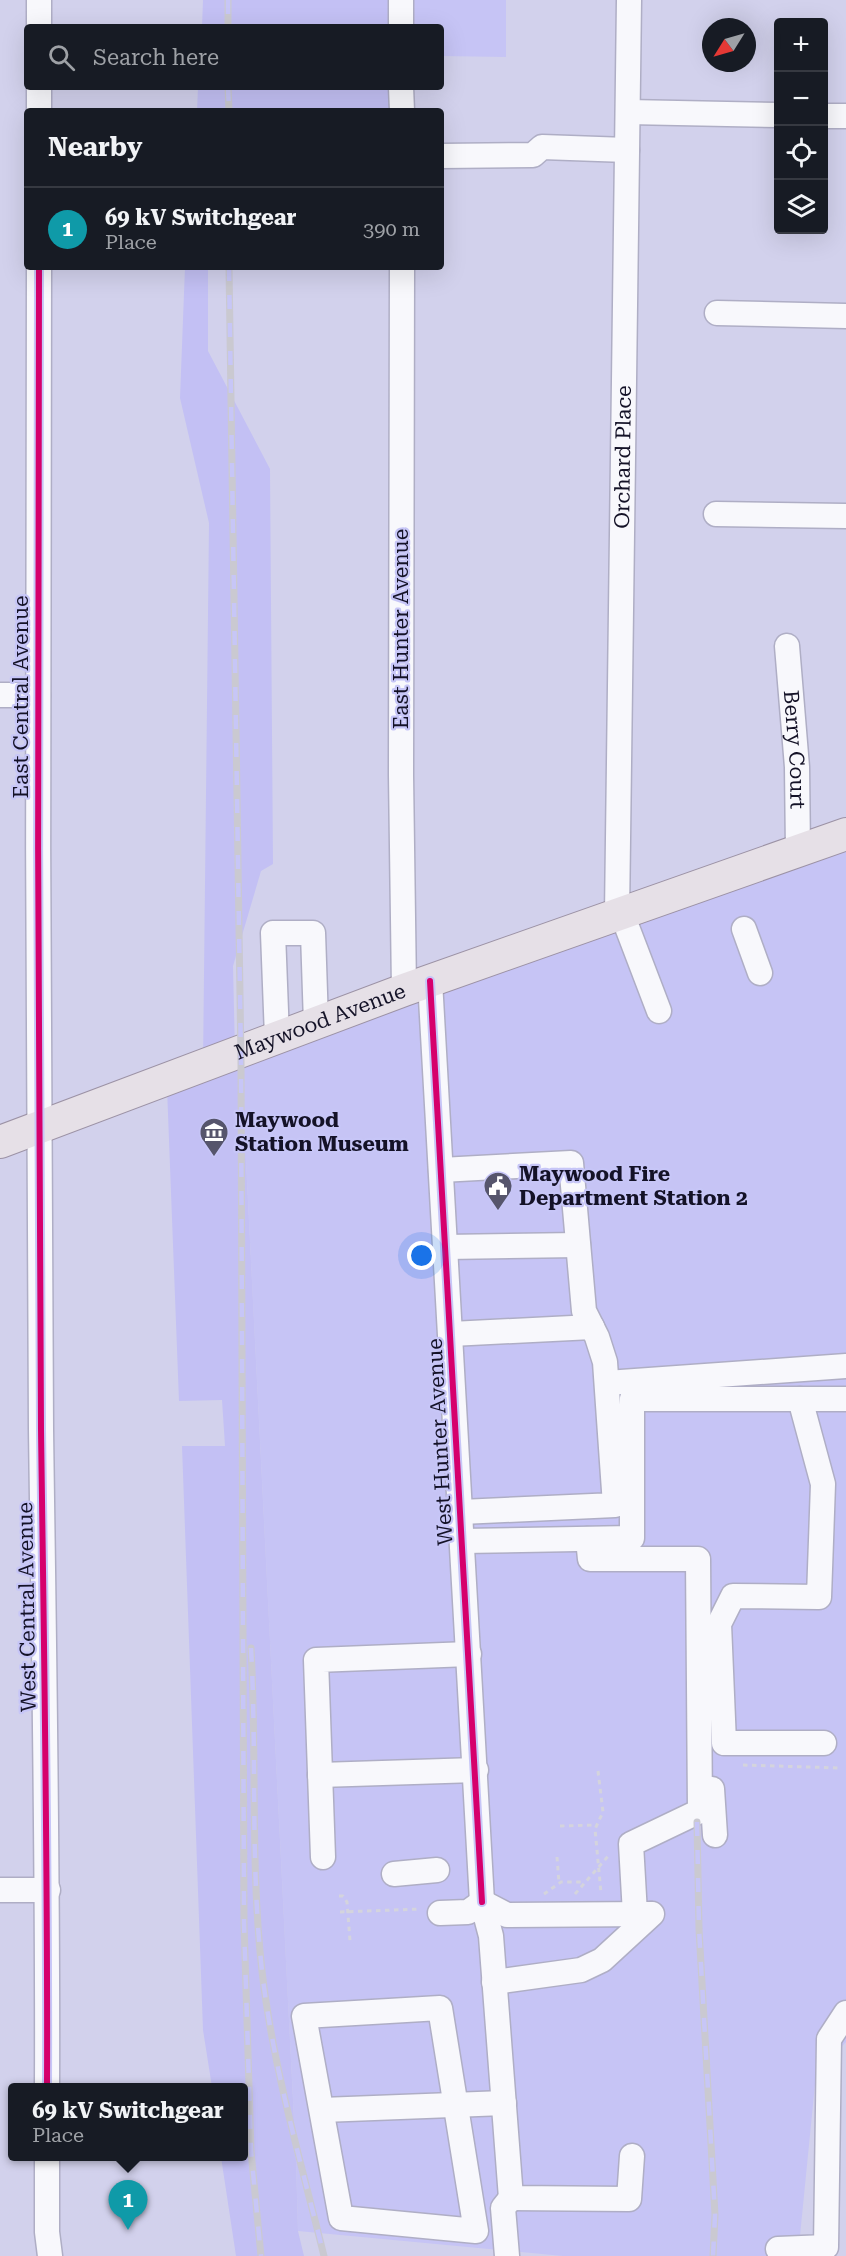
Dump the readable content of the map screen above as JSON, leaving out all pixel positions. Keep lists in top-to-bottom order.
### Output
{
  "streets": {
    "main road": ["Maywood Avenue"],
    "street": [
      "Orchard Place",
      "East Hunter Avenue",
      "East Central Avenue",
      "Berry Court",
      "West Hunter Avenue",
      "West Central Avenue"
    ]
  },
  "crossings": [
    ["Orchard Place", "Maywood Avenue"],
    ["East Hunter Avenue", "Maywood Avenue"],
    ["East Hunter Avenue", "West Hunter Avenue"],
    ["East Central Avenue", "Maywood Avenue"],
    ["East Central Avenue", "West Central Avenue"],
    ["Berry Court", "Maywood Avenue"],
    ["Maywood Avenue", "West Hunter Avenue"],
    ["Maywood Avenue", "West Central Avenue"]
  ],
  "places": {
    "museum": ["Maywood Station Museum"],
    "public building": ["Maywood Fire Department Station 2"]
  },
  "north": "bottom left",
  "page": {
    "map_buttons": ["+", "−"],
    "search": "Search here",
    "heading": "Nearby",
    "list": [
      {
        "mark": "1",
        "name": "69 kV Switchgear",
        "note": "Place",
        "value": "390 m"
      }
    ],
    "popup": ["69 kV Switchgear", "Place"],
    "pins": "1"
  }
}
